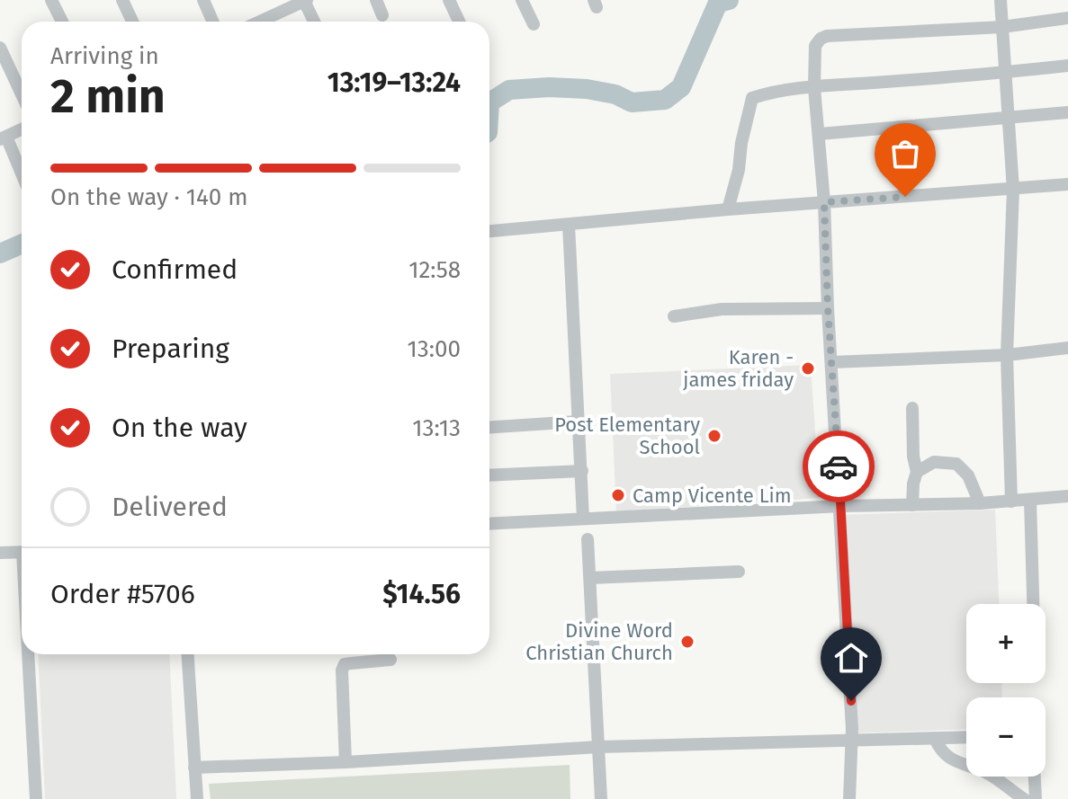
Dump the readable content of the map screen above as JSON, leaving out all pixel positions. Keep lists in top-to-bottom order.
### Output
{
  "places": [
    "Karen - james friday",
    "Post Elementary School",
    "Camp Vicente Lim",
    "Divine Word Christian Church"
  ],
  "page": {
    "heading": ["2 min", "Arriving in", "13:19–13:24"],
    "panel": ["Order #5706", "$14.56"],
    "bar": "On the way · 140 m",
    "list": [
      ["Confirmed", "12:58"],
      ["Preparing", "13:00"],
      ["On the way", "13:13"],
      "Delivered"
    ],
    "map_buttons": ["+", "−"]
  }
}
